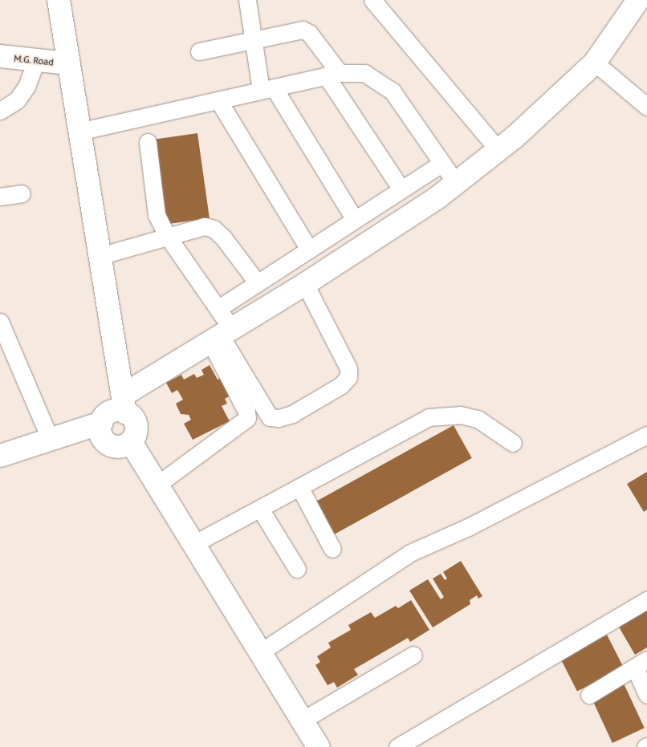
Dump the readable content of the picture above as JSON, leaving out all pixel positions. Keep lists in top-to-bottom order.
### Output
{
  "streets": {
    "main road": ["M.G. Road"]
  }
}
